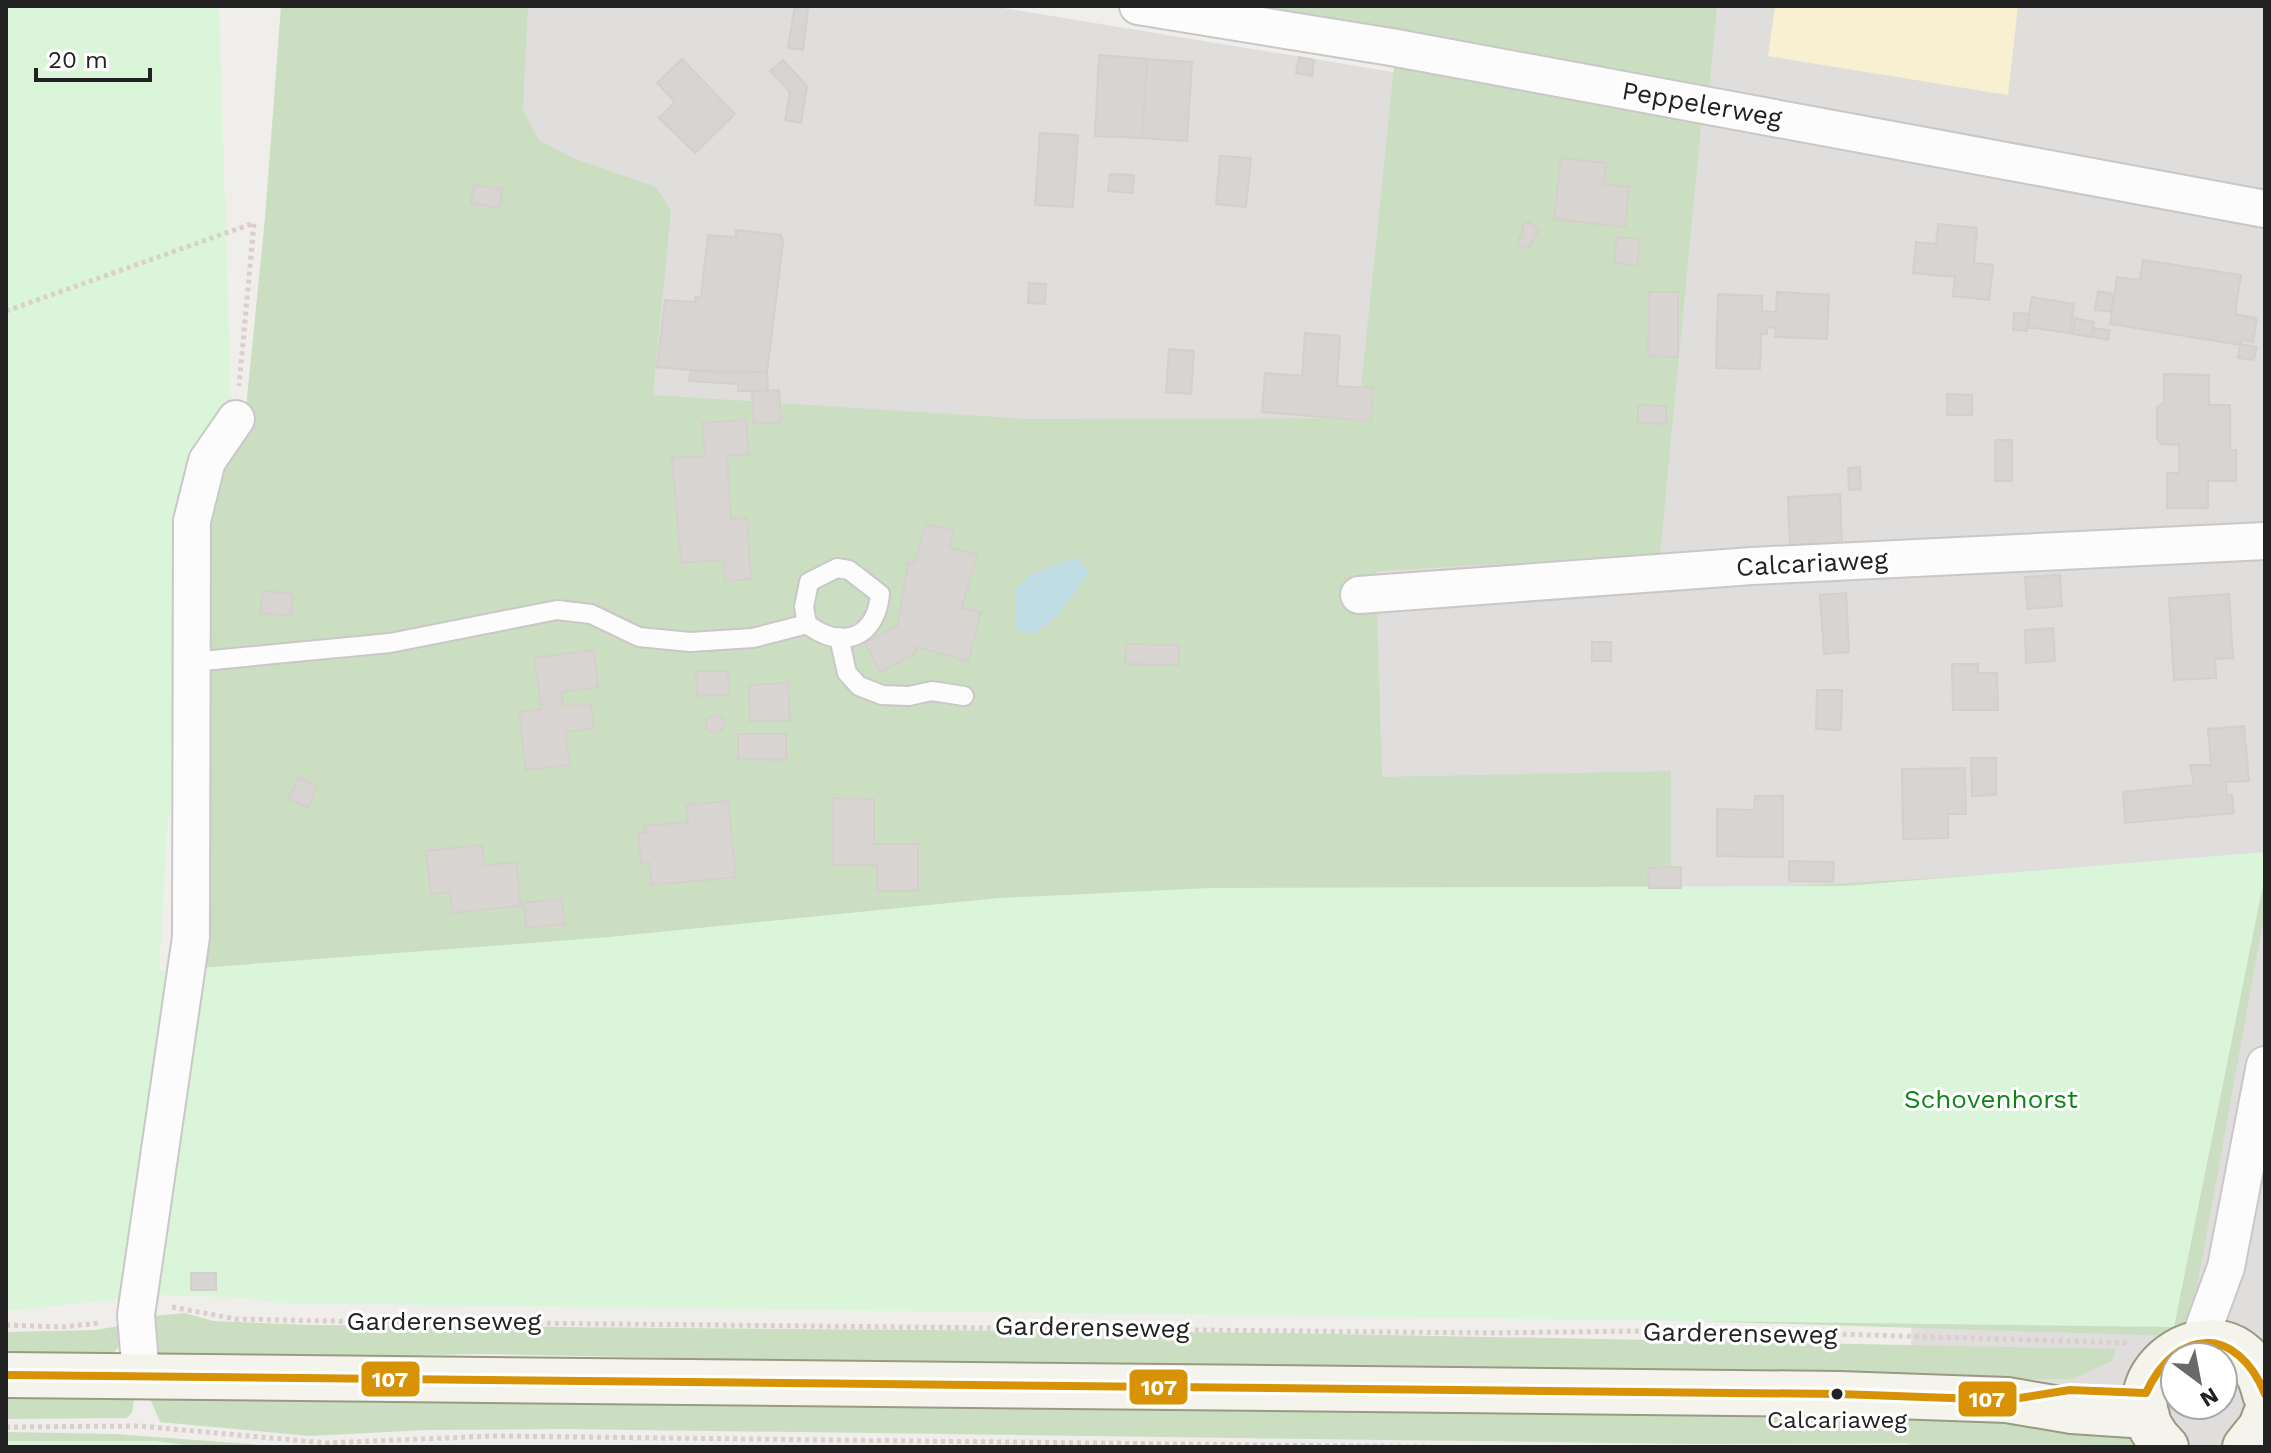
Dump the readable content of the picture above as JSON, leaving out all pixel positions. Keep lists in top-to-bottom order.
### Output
{
  "streets": {
    "street": ["Peppelerweg", "Calcariaweg"],
    "path": ["Garderenseweg"]
  },
  "parks": ["Schovenhorst"],
  "places": ["Calcariaweg"],
  "lines": ["transit line 107"],
  "scale_bar": "20 m",
  "north": "bottom right"
}
